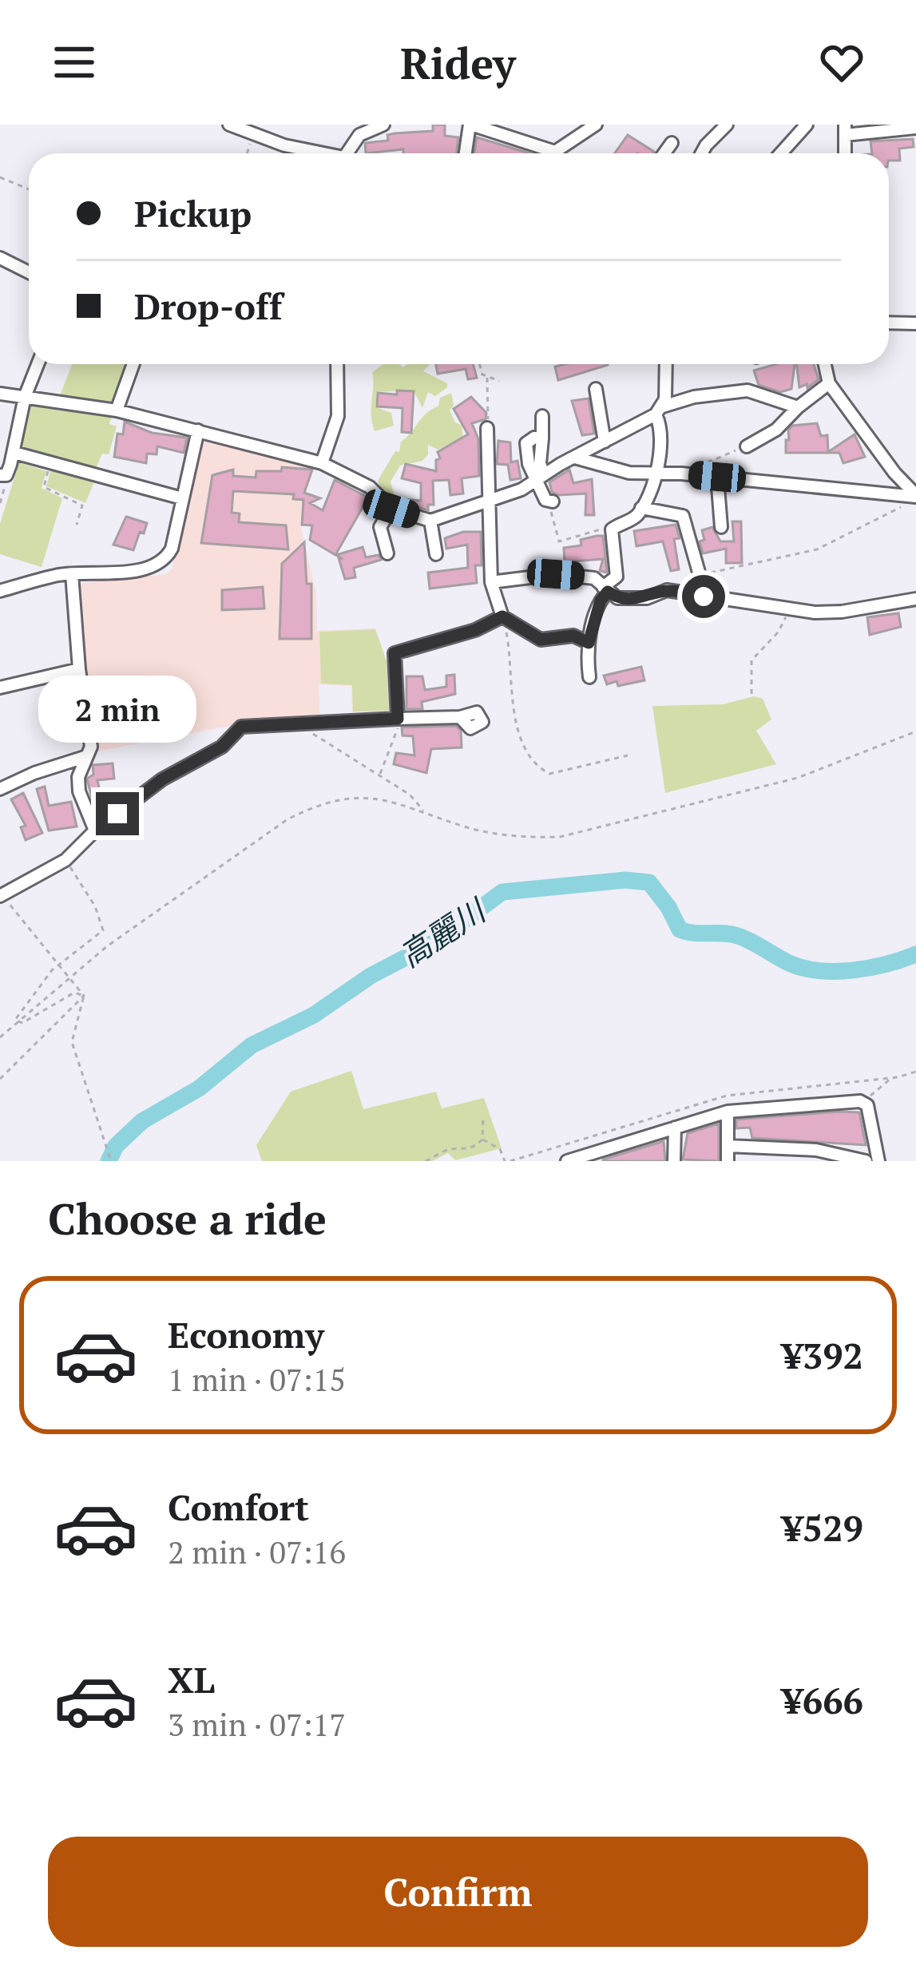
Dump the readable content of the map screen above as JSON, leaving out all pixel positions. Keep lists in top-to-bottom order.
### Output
{
  "water": ["高麗川"],
  "page": {
    "header": "Ridey",
    "banner": ["Pickup", "Drop-off"],
    "bubble": "2 min",
    "heading": "Choose a ride",
    "list": [
      {
        "name": "Economy",
        "note": "1 min · 07:15",
        "value": "¥392"
      },
      {
        "name": "Comfort",
        "note": "2 min · 07:16",
        "value": "¥529"
      },
      {
        "name": "XL",
        "note": "3 min · 07:17",
        "value": "¥666"
      }
    ],
    "buttons": "Confirm"
  }
}
